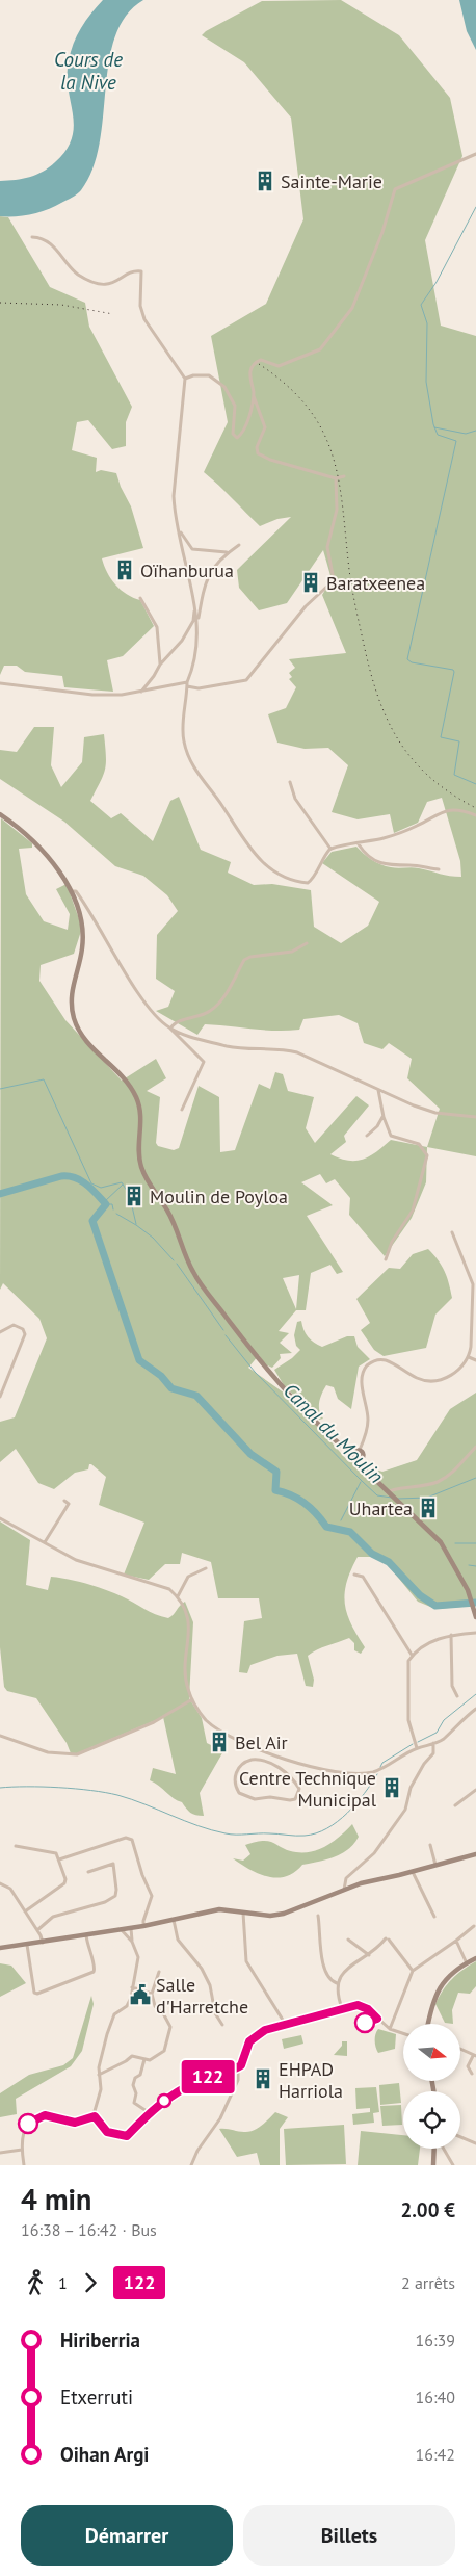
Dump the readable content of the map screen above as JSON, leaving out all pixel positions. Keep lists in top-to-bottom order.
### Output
{
  "water": ["Cours de la Nive", "Canal du Moulin"],
  "places": {
    "building": [
      "Sainte-Marie",
      "Oïhanburua",
      "Baratxeenea",
      "Moulin de Poyloa",
      "Uhartea",
      "Bel Air",
      "Centre Technique Municipal",
      "EHPAD Harriola"
    ],
    "public building": ["Salle d'Harretche"]
  },
  "lines": ["bus line 122"],
  "north": "right",
  "page": {
    "on_map": "122",
    "heading": ["4 min", "16:38 – 16:42 · Bus", "2.00 €"],
    "legs": ["1", "122", "2 arrêts"],
    "list": [
      {
        "name": "Hiriberria",
        "value": "16:39"
      },
      {
        "name": "Etxerruti",
        "value": "16:40"
      },
      {
        "name": "Oihan Argi",
        "value": "16:42"
      }
    ],
    "buttons": ["Démarrer", "Billets"]
  }
}
